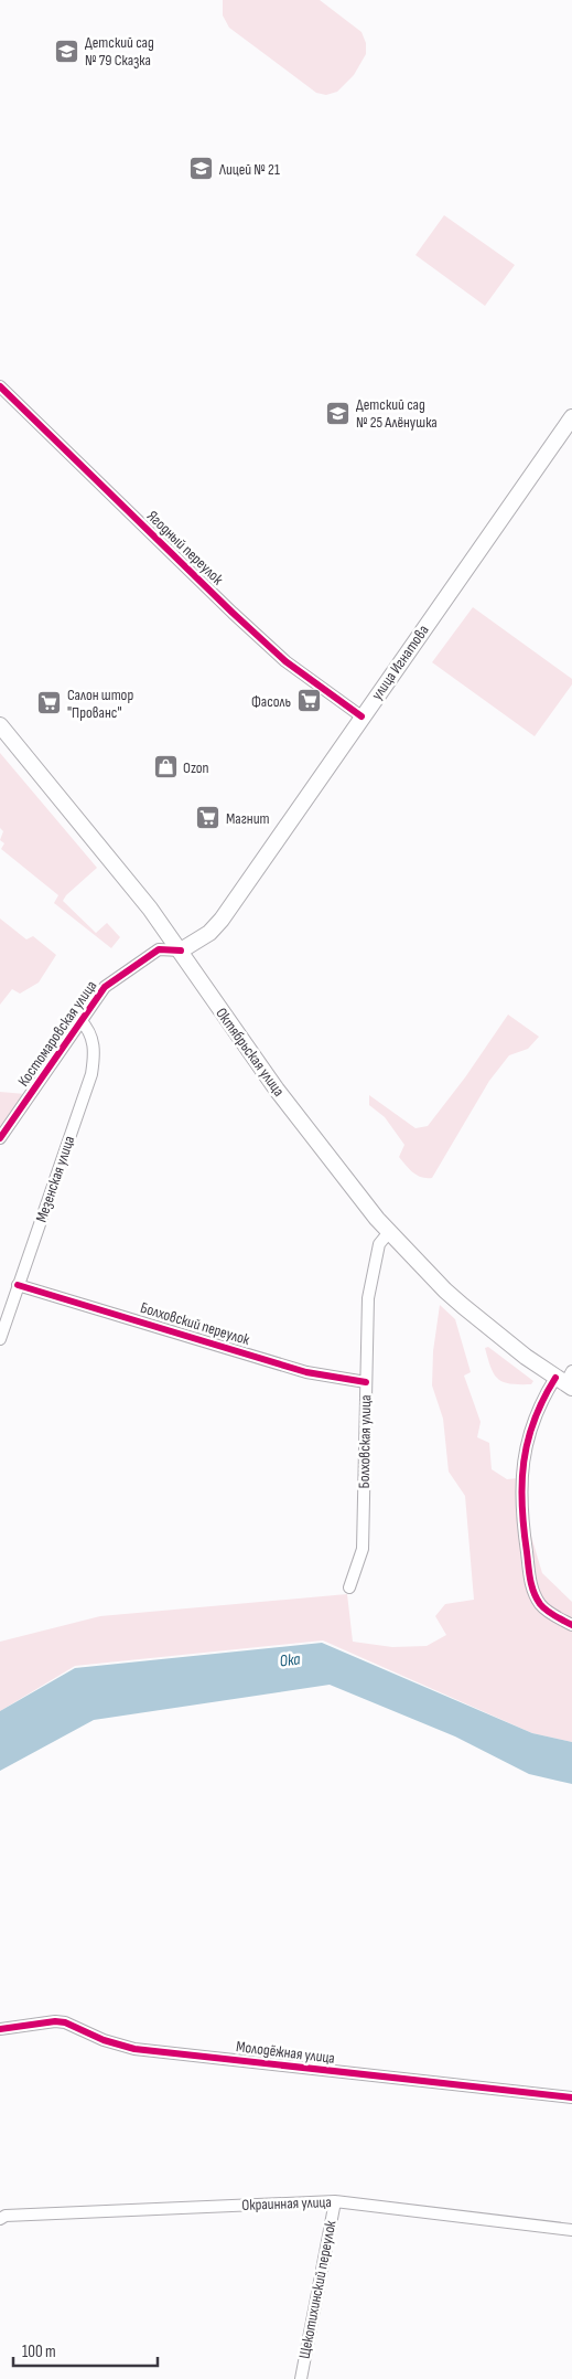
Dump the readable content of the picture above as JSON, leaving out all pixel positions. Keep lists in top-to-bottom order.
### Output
{
  "streets": {
    "main road": ["улица Игнатова", "Октябрьская улица"],
    "street": [
      "Ягодный переулок",
      "Костомаровская улица",
      "Мезенская улица",
      "Болховский переулок",
      "Болховская улица",
      "Молодёжная улица",
      "Окраинная улица",
      "Щекотихинский переулок"
    ]
  },
  "crossings": [
    ["Ягодный переулок", "улица Игнатова"],
    ["улица Игнатова", "Костомаровская улица"],
    ["улица Игнатова", "Октябрьская улица"],
    ["Костомаровская улица", "Октябрьская улица"],
    ["Костомаровская улица", "Мезенская улица"],
    ["Октябрьская улица", "Болховская улица"],
    ["Мезенская улица", "Болховский переулок"],
    ["Болховский переулок", "Болховская улица"],
    ["Окраинная улица", "Щекотихинский переулок"]
  ],
  "water": ["Ока"],
  "places": {
    "school or university": ["Детский сад № 79 Сказка", "Лицей № 21", "Детский сад № 25 Алёнушка"],
    "supermarket": ["Фасоль", "Салон штор \"Прованс\"", "Магнит"],
    "shop": ["Ozon"]
  },
  "scale_bar": "100 m"
}
